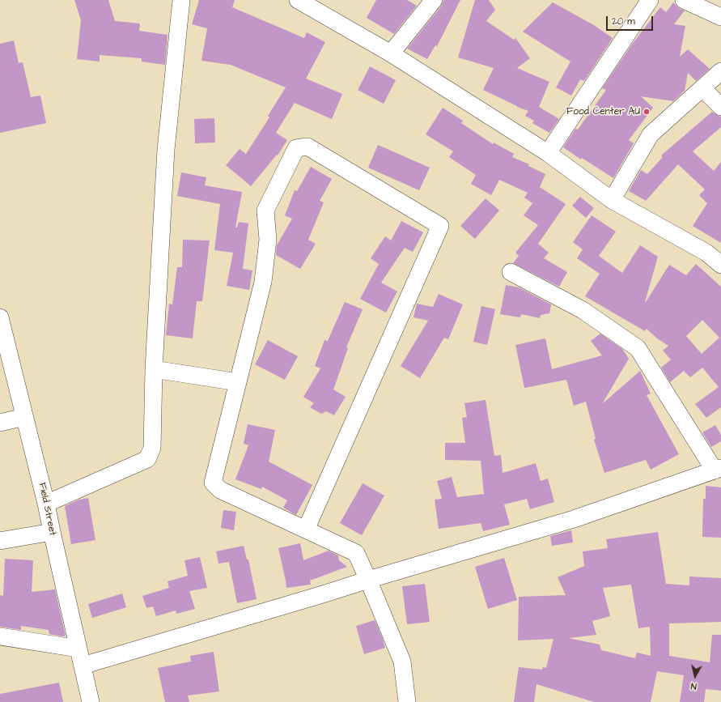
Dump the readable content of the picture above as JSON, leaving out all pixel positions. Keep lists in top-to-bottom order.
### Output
{
  "streets": {
    "street": ["Field Street"]
  },
  "places": ["Food Center AU"],
  "scale_bar": "20 m",
  "north": "bottom"
}
